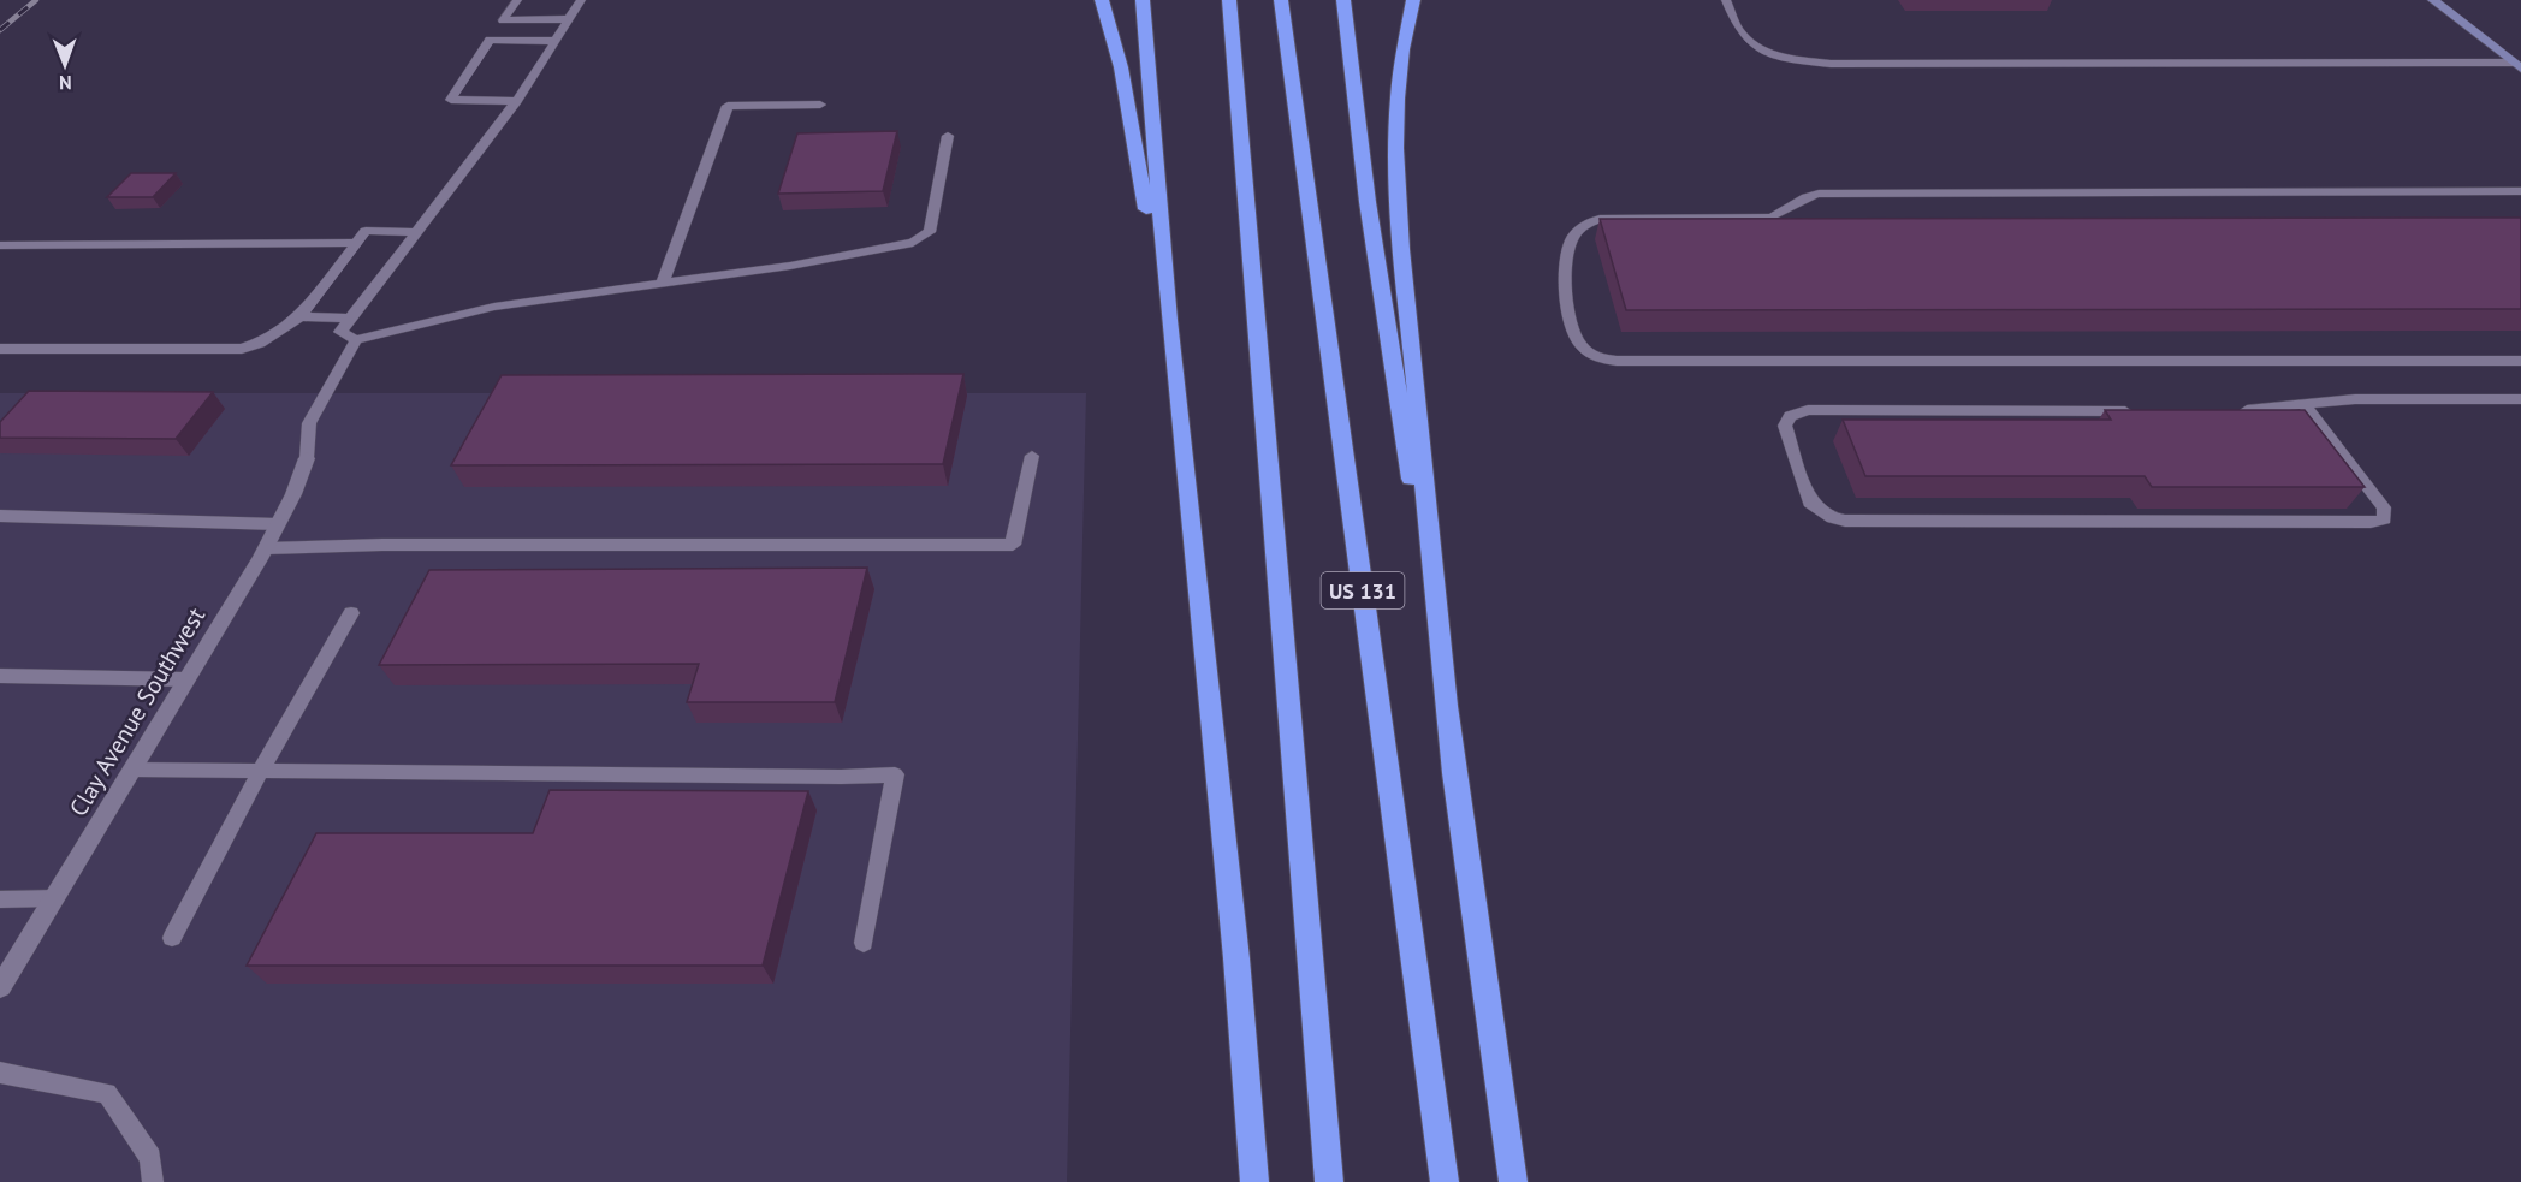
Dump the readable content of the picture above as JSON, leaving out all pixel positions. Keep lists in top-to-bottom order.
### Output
{
  "streets": {
    "highway": ["US 131"],
    "street": ["Clay Avenue Southwest"]
  },
  "north": "bottom"
}
